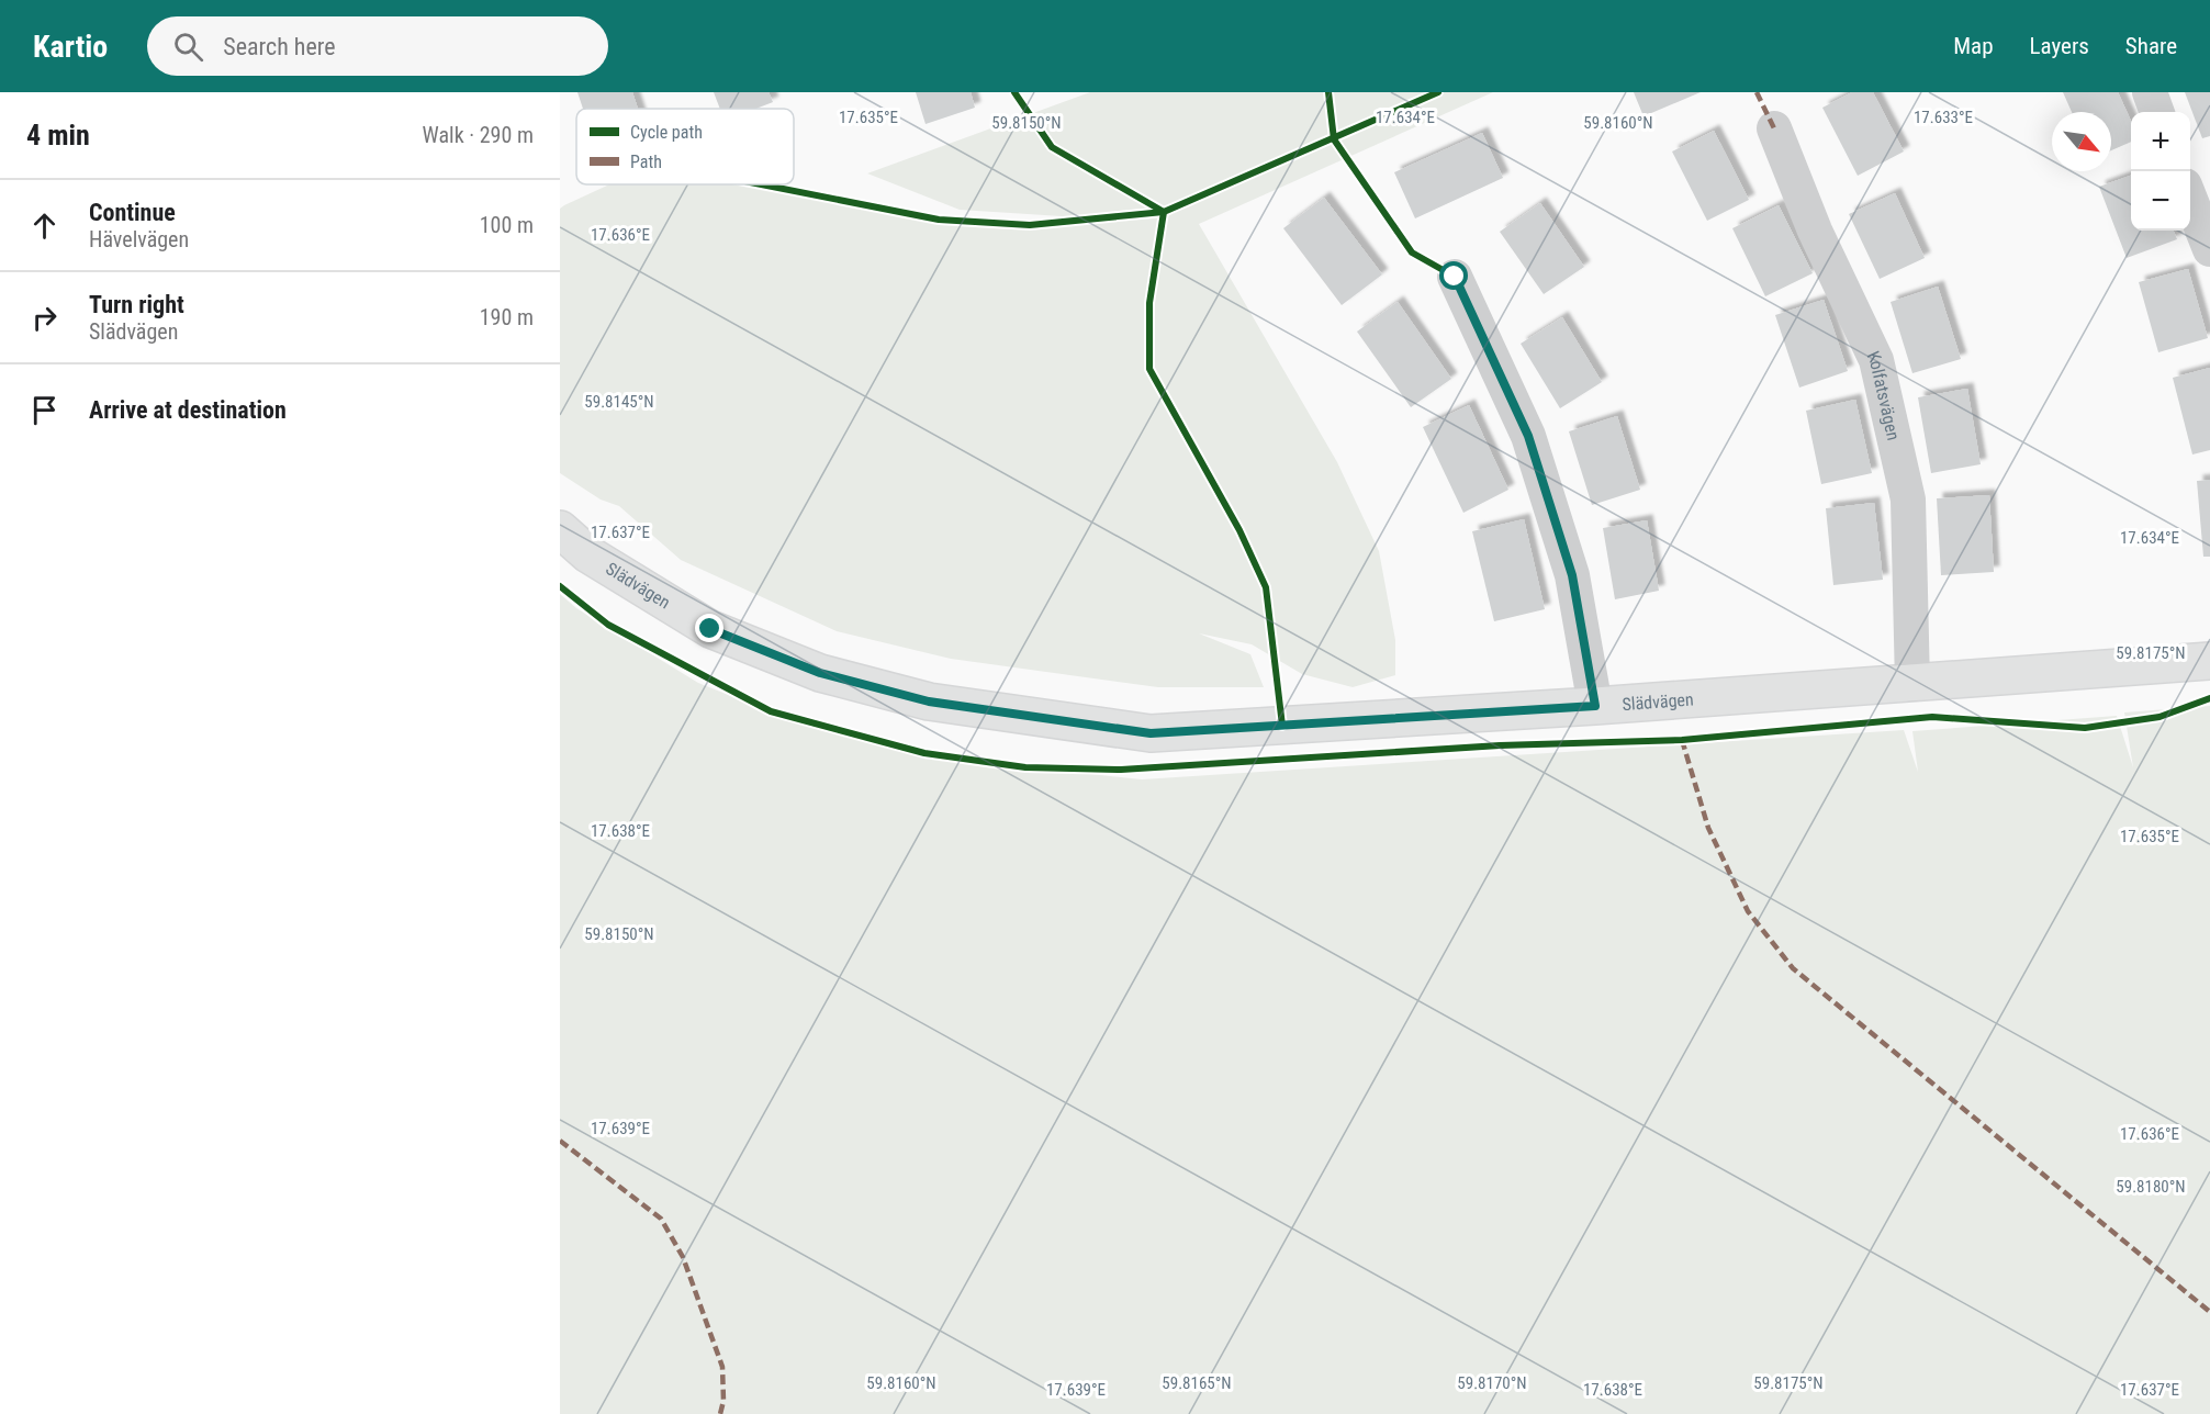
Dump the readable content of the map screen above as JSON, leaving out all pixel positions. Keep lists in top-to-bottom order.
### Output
{
  "streets": {
    "street": ["Kolfatsvägen", "Slädvägen"]
  },
  "crossings": [
    ["Kolfatsvägen", "Slädvägen"]
  ],
  "legend": ["Cycle path", "Path"],
  "north": "bottom right",
  "page": {
    "header": "Kartio",
    "search": "Search here",
    "nav": ["Map", "Layers", "Share"],
    "heading": ["4 min", "Walk · 290 m"],
    "map_buttons": ["+", "−"],
    "list": [
      ["Continue", "Hävelvägen", "100 m"],
      ["Turn right", "Slädvägen", "190 m"],
      "Arrive at destination"
    ]
  },
  "coordinates": [
    "17.633°E",
    "17.635°E",
    "17.634°E",
    "59.8150°N",
    "59.8160°N",
    "17.636°E",
    "59.8145°N",
    "17.637°E",
    "59.8175°N",
    "17.638°E",
    "17.639°E",
    "59.8180°N",
    "59.8165°N",
    "59.8170°N"
  ]
}
